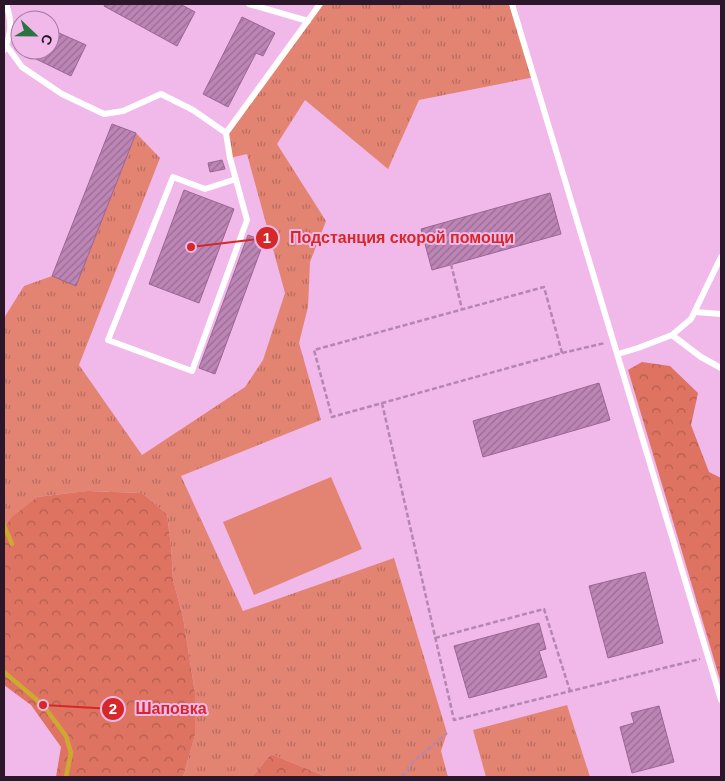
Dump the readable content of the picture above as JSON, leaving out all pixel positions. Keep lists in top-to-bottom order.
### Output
{
  "places": ["Подстанция скорой помощи", "Шаповка"],
  "north": "right"
}
